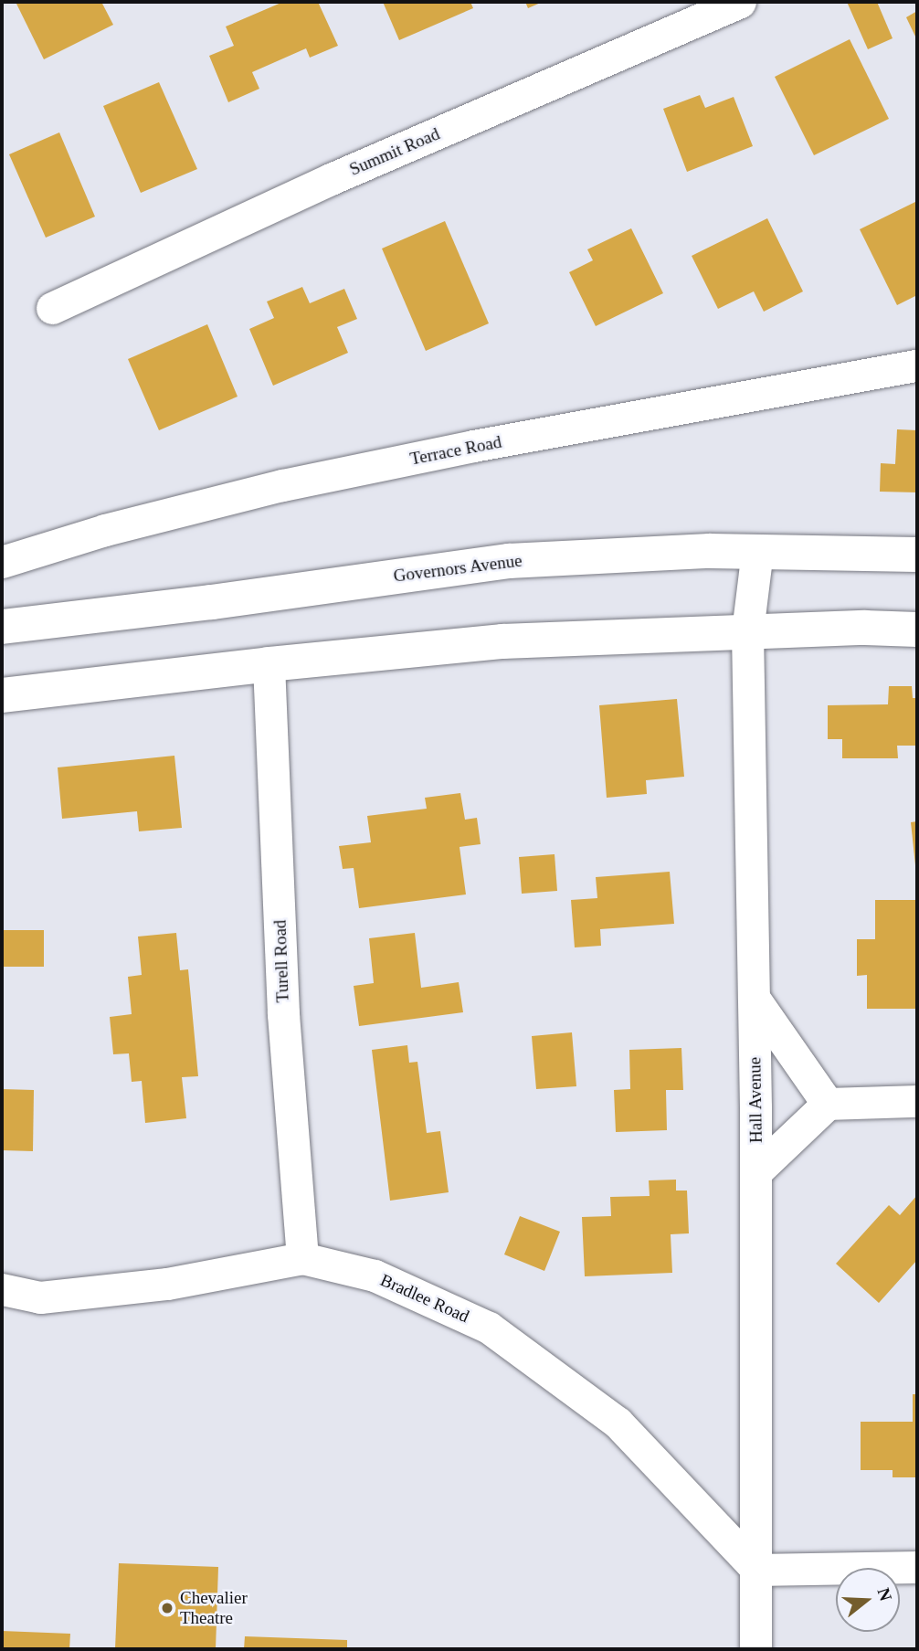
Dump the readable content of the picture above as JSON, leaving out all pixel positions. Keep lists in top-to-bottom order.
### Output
{
  "streets": {
    "street": [
      "Summit Road",
      "Terrace Road",
      "Governors Avenue",
      "Turell Road",
      "Hall Avenue",
      "Bradlee Road"
    ]
  },
  "crossings": [
    ["Governors Avenue", "Hall Avenue"],
    ["Turell Road", "Bradlee Road"],
    ["Hall Avenue", "Bradlee Road"]
  ],
  "places": ["Chevalier Theatre"],
  "north": "right"
}
